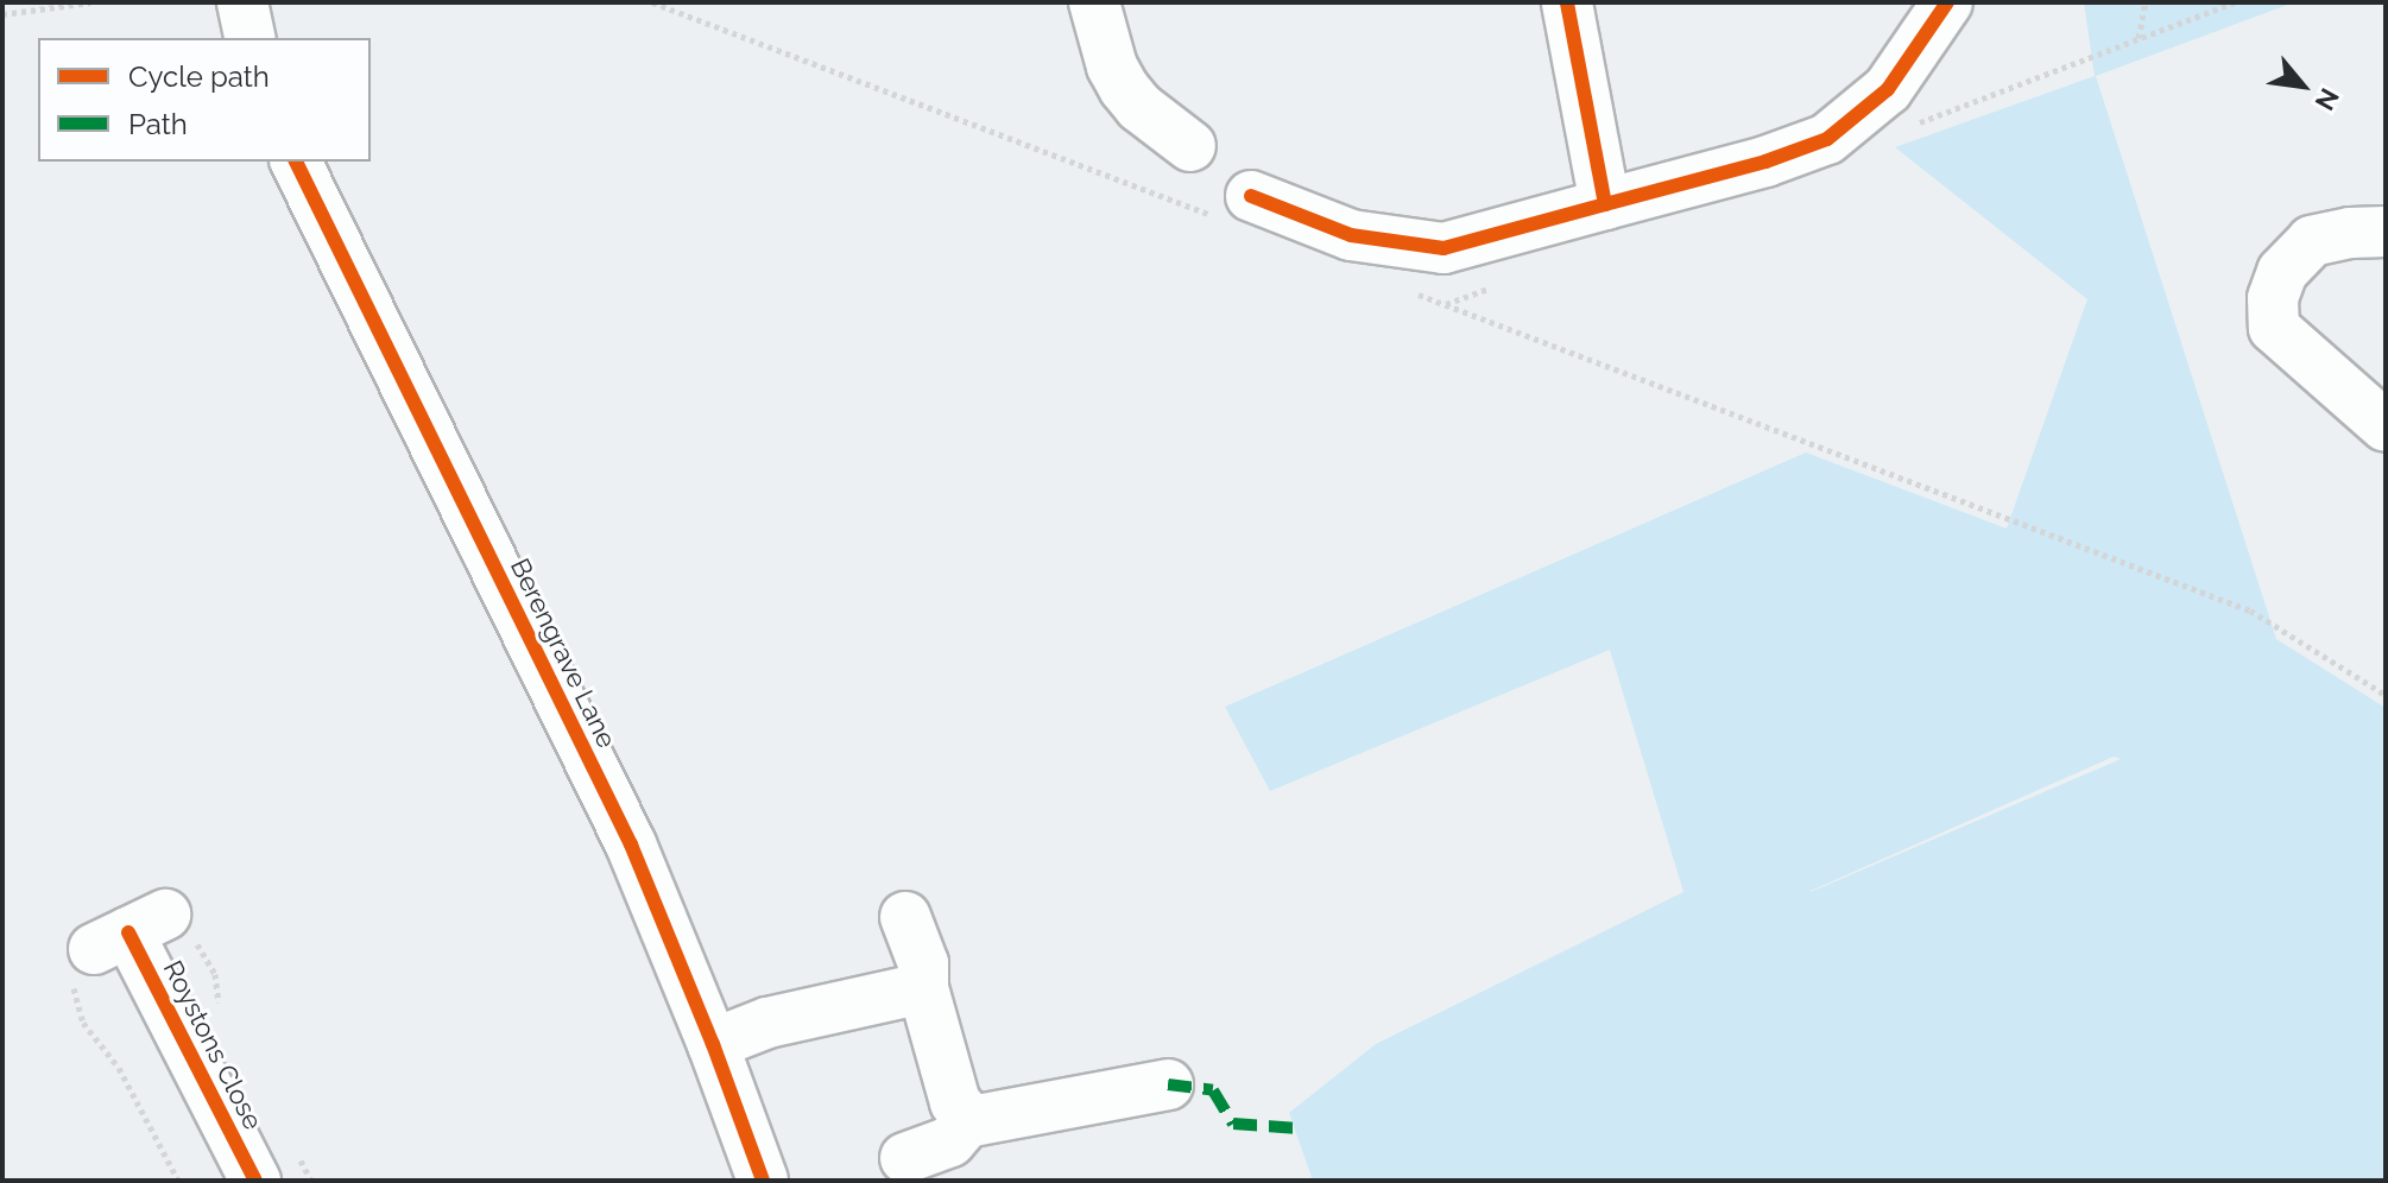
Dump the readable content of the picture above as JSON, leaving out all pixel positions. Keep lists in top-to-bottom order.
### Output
{
  "streets": {
    "street": ["Berengrave Lane", "Roystons Close"]
  },
  "legend": ["Cycle path", "Path"],
  "north": "bottom right"
}
